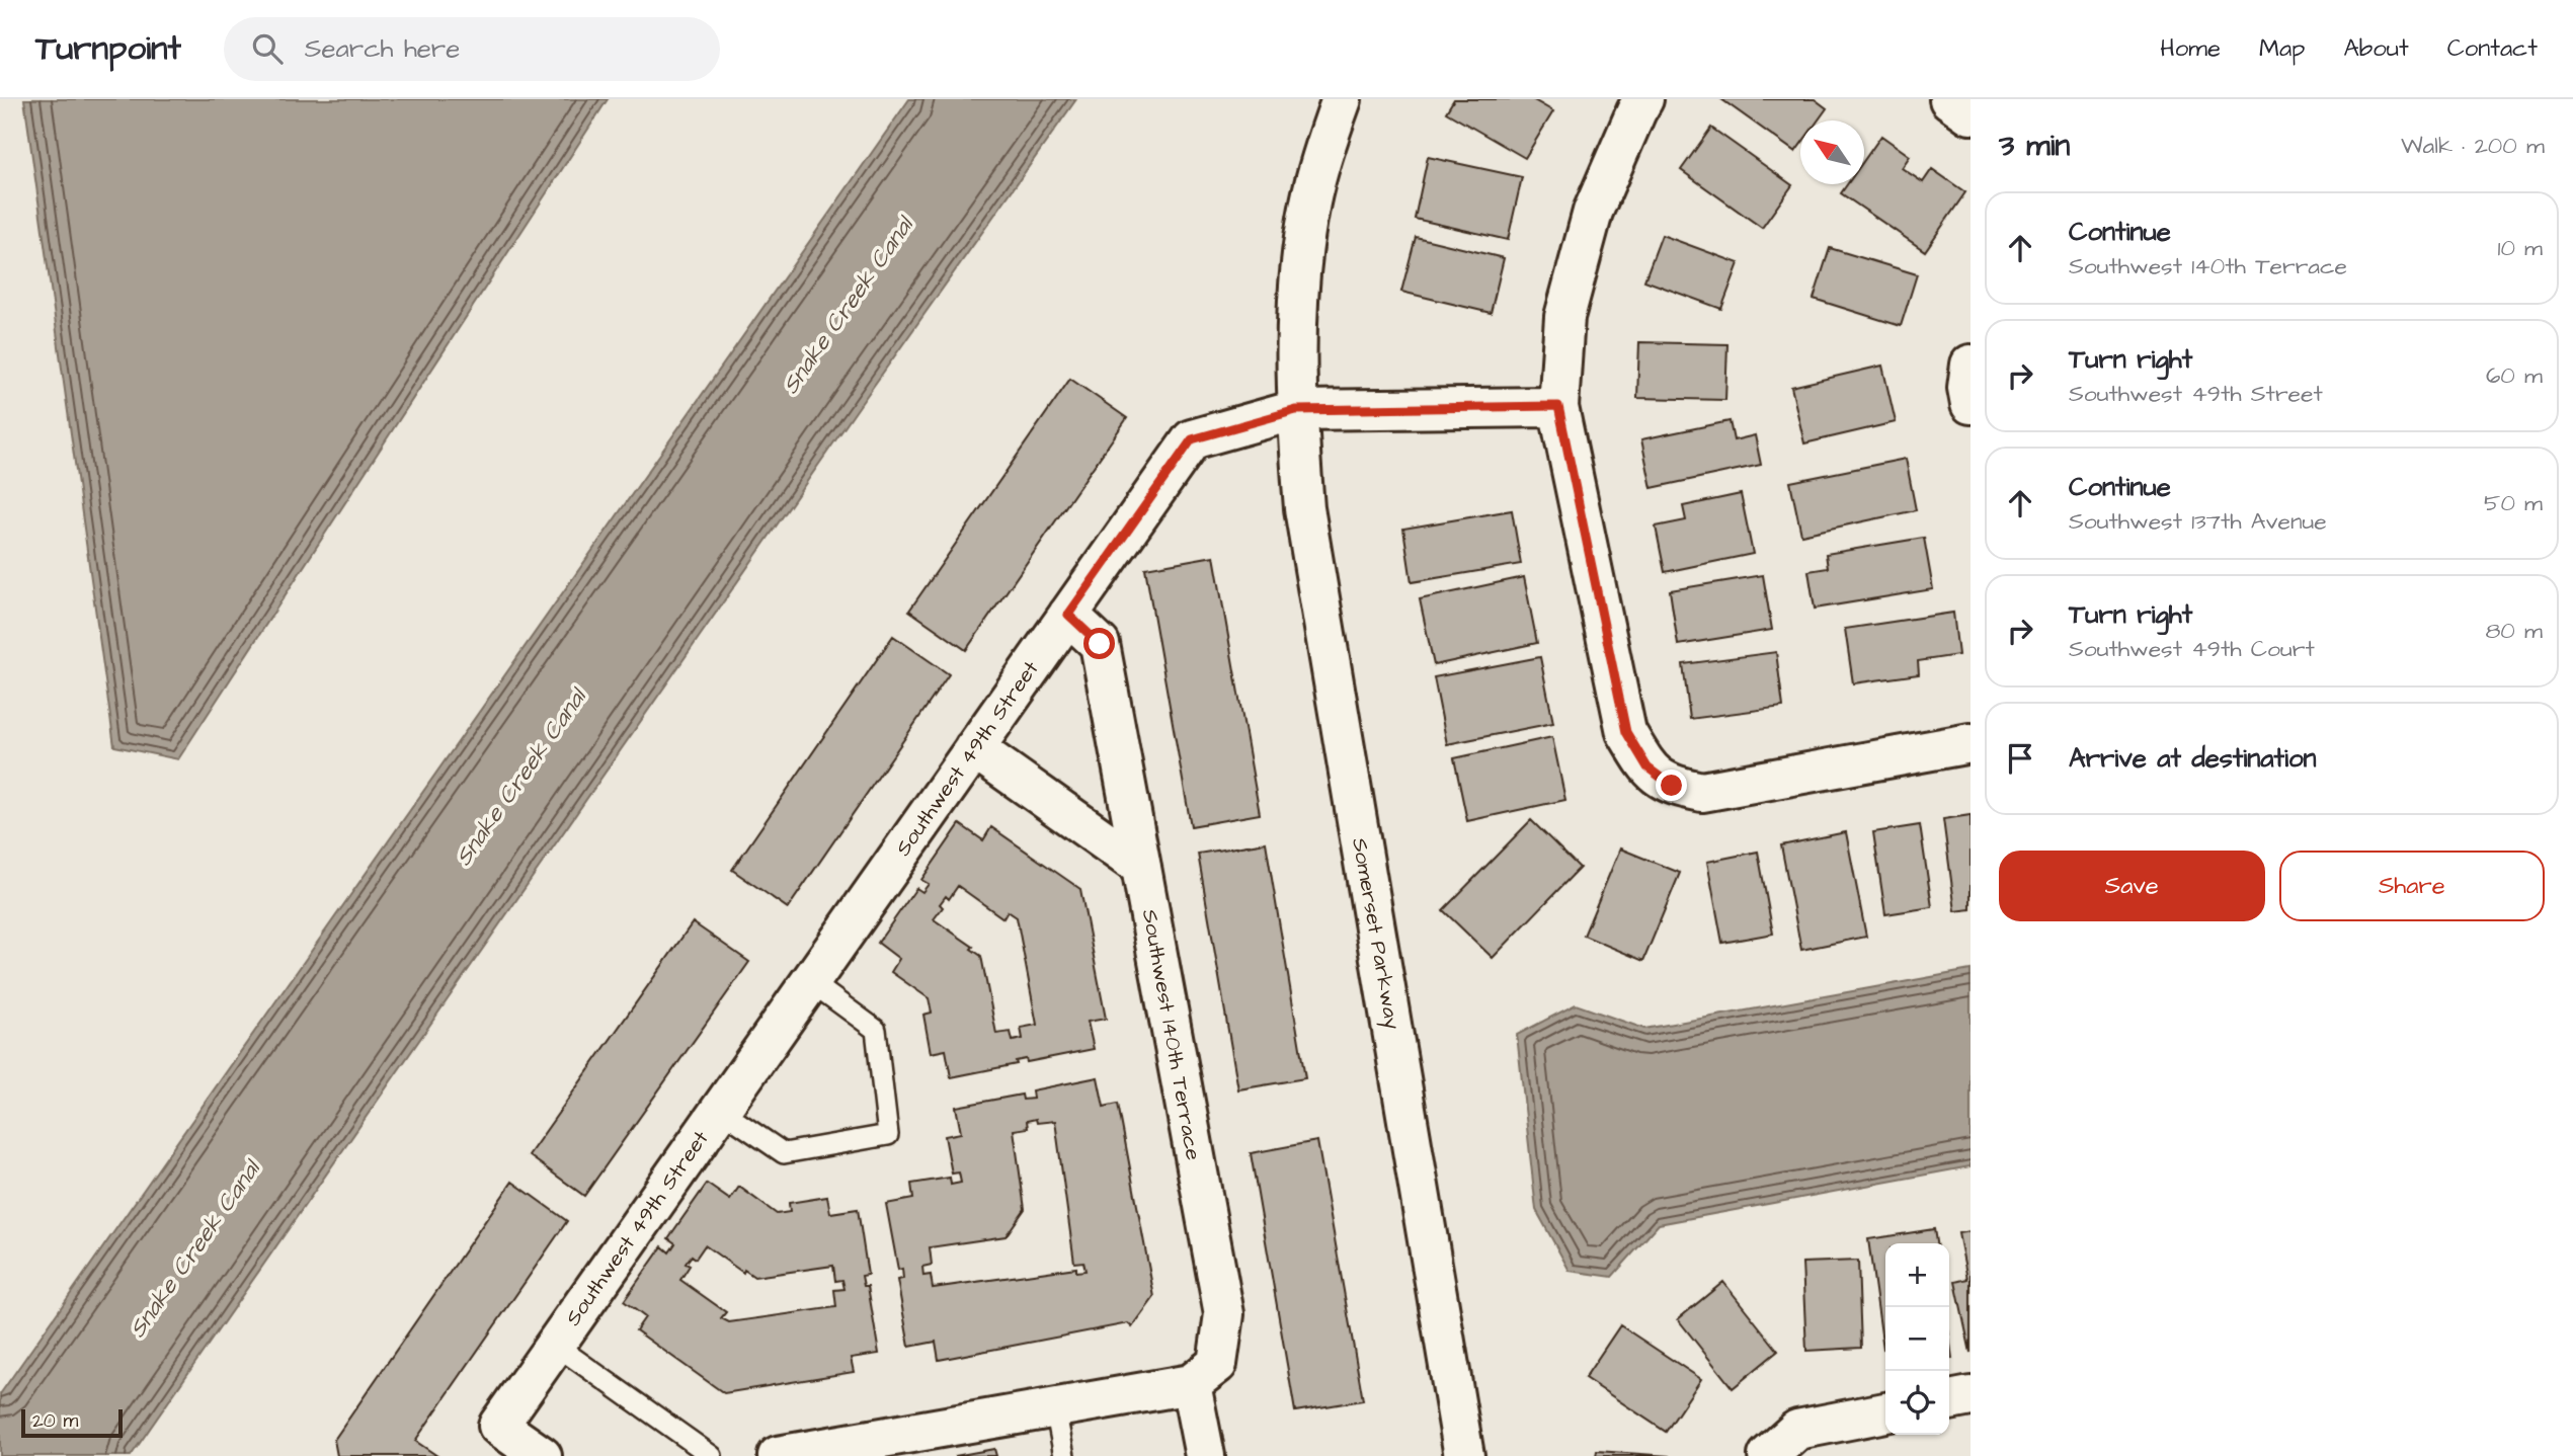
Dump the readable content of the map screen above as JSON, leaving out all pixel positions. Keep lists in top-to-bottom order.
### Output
{
  "streets": {
    "street": ["Southwest 49th Street", "Somerset Parkway", "Southwest 140th Terrace"]
  },
  "crossings": [
    ["Southwest 49th Street", "Somerset Parkway"],
    ["Southwest 49th Street", "Southwest 140th Terrace"]
  ],
  "water": ["Snake Creek Canal"],
  "scale_bar": "20 m",
  "north": "top left",
  "page": {
    "header": "Turnpoint",
    "search": "Search here",
    "nav": [
      "Home",
      "Map",
      "About",
      "Contact"
    ],
    "heading": ["3 min", "Walk · 200 m"],
    "list": [
      ["Continue", "Southwest 140th Terrace", "10 m"],
      ["Turn right", "Southwest 49th Street", "60 m"],
      ["Continue", "Southwest 137th Avenue", "50 m"],
      ["Turn right", "Southwest 49th Court", "80 m"],
      "Arrive at destination"
    ],
    "buttons": ["Save", "Share"],
    "map_buttons": ["+", "−"],
    "scale": "20 m"
  }
}
